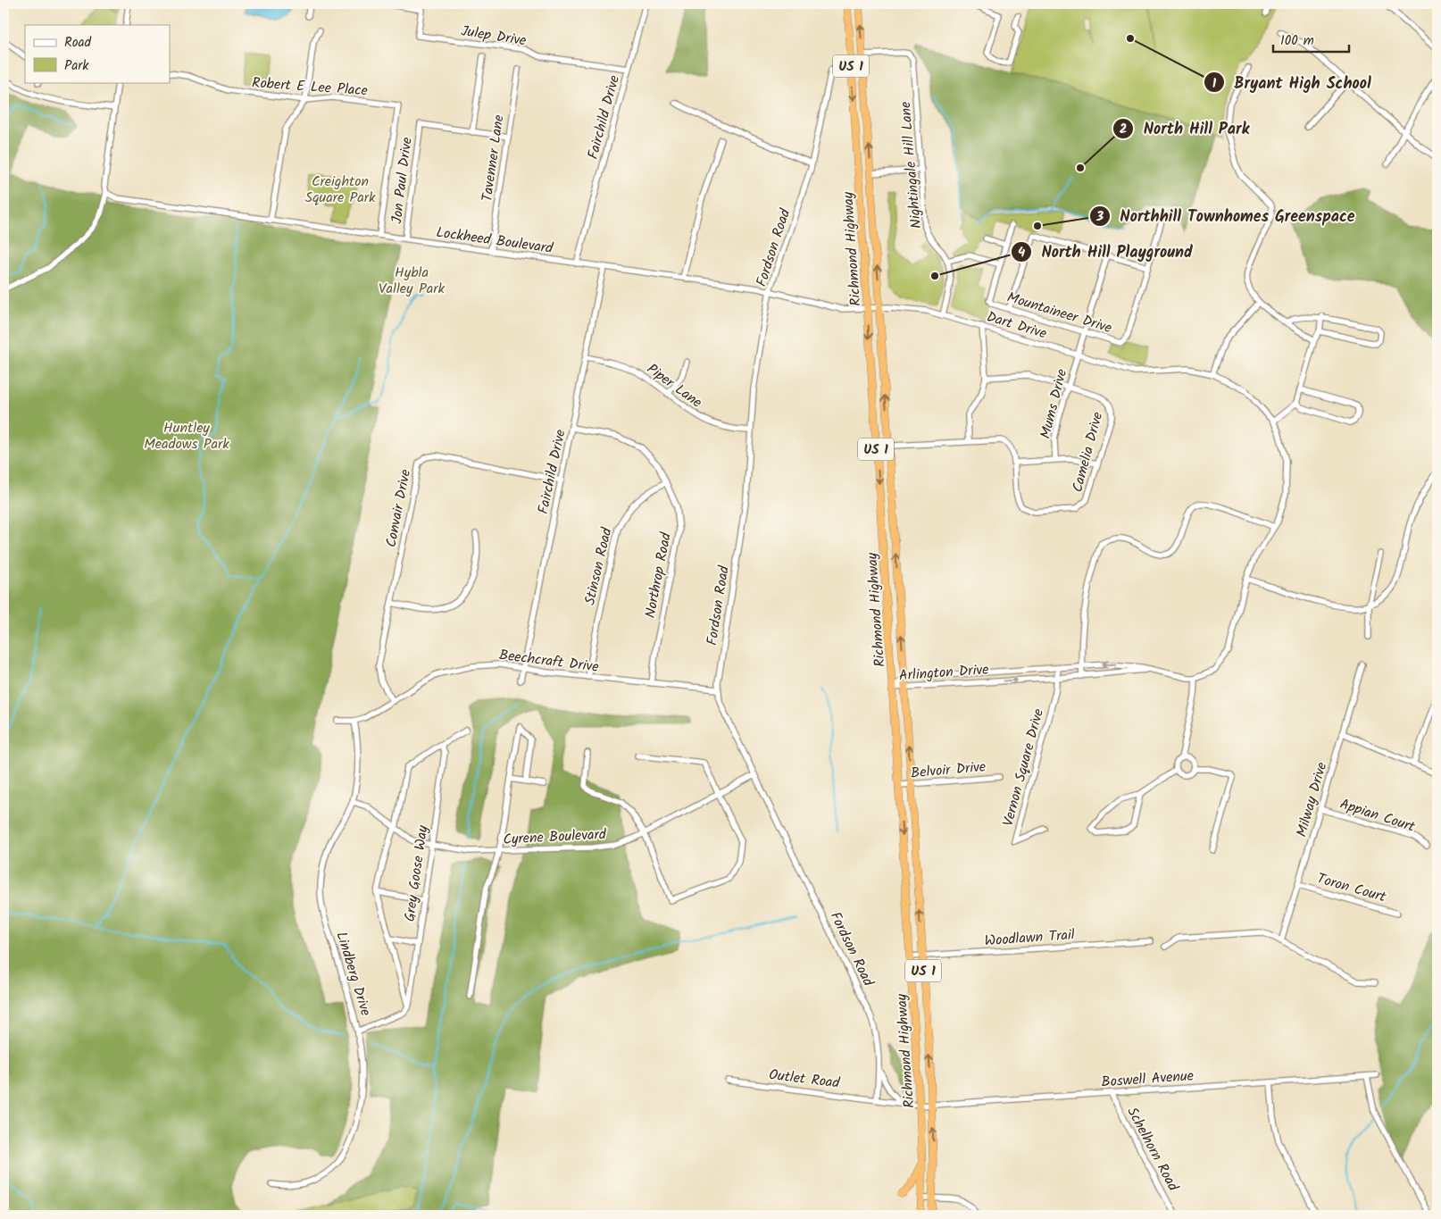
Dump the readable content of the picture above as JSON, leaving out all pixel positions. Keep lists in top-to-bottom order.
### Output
{
  "streets": {
    "highway": ["US 1", "Richmond Highway"],
    "street": [
      "Julep Drive",
      "Robert E Lee Place",
      "Fairchild Drive",
      "Tavenner Lane",
      "Nightingale Hill Lane",
      "Jon Paul Drive",
      "Lockheed Boulevard",
      "Fordson Road",
      "Mountaineer Drive",
      "Dart Drive",
      "Piper Lane",
      "Mums Drive",
      "Camelia Drive",
      "Convair Drive",
      "Stinson Road",
      "Northrop Road",
      "Beechcraft Drive",
      "Arlington Drive",
      "Vernon Square Drive",
      "Belvoir Drive",
      "Milway Drive",
      "Appian Court",
      "Cyrene Boulevard",
      "Grey Goose Way",
      "Toron Court",
      "Woodlawn Trail",
      "Lindberg Drive",
      "Outlet Road",
      "Boswell Avenue",
      "Schelhorn Road"
    ]
  },
  "crossings": [
    ["Julep Drive", "Fairchild Drive"],
    ["Robert E Lee Place", "Lockheed Boulevard"],
    ["Fairchild Drive", "Lockheed Boulevard"],
    ["Fairchild Drive", "Piper Lane"],
    ["Fairchild Drive", "Convair Drive"],
    ["Fairchild Drive", "Northrop Road"],
    ["Fairchild Drive", "Beechcraft Drive"],
    ["Tavenner Lane", "Jon Paul Drive"],
    ["Tavenner Lane", "Lockheed Boulevard"],
    ["Nightingale Hill Lane", "Richmond Highway"],
    ["Nightingale Hill Lane", "Dart Drive"],
    ["Jon Paul Drive", "Lockheed Boulevard"],
    ["Lockheed Boulevard", "Fordson Road"],
    ["Lockheed Boulevard", "Richmond Highway"],
    ["Lockheed Boulevard", "Dart Drive"],
    ["Fordson Road", "Richmond Highway"],
    ["Fordson Road", "Piper Lane"],
    ["Fordson Road", "Beechcraft Drive"],
    ["Fordson Road", "Cyrene Boulevard"],
    ["Fordson Road", "Outlet Road"],
    ["Richmond Highway", "Dart Drive"],
    ["Richmond Highway", "Camelia Drive"],
    ["Richmond Highway", "Arlington Drive"],
    ["Richmond Highway", "Belvoir Drive"],
    ["Richmond Highway", "Woodlawn Trail"],
    ["Richmond Highway", "Boswell Avenue"],
    ["Mountaineer Drive", "Mums Drive"],
    ["Dart Drive", "Mums Drive"],
    ["Mums Drive", "Camelia Drive"],
    ["Convair Drive", "Beechcraft Drive"],
    ["Stinson Road", "Northrop Road"],
    ["Stinson Road", "Beechcraft Drive"],
    ["Northrop Road", "Beechcraft Drive"],
    ["Beechcraft Drive", "Lindberg Drive"],
    ["Arlington Drive", "Vernon Square Drive"],
    ["Milway Drive", "Appian Court"],
    ["Milway Drive", "Toron Court"],
    ["Cyrene Boulevard", "Grey Goose Way"],
    ["Cyrene Boulevard", "Lindberg Drive"],
    ["Boswell Avenue", "Schelhorn Road"]
  ],
  "parks": ["Creighton Square Park", "Hybla Valley Park", "Huntley Meadows Park"],
  "places": [
    "Bryant High School",
    "North Hill Park",
    "Northhill Townhomes Greenspace",
    "North Hill Playground"
  ],
  "legend": ["Road", "Park"],
  "scale_bar": "100 m"
}
